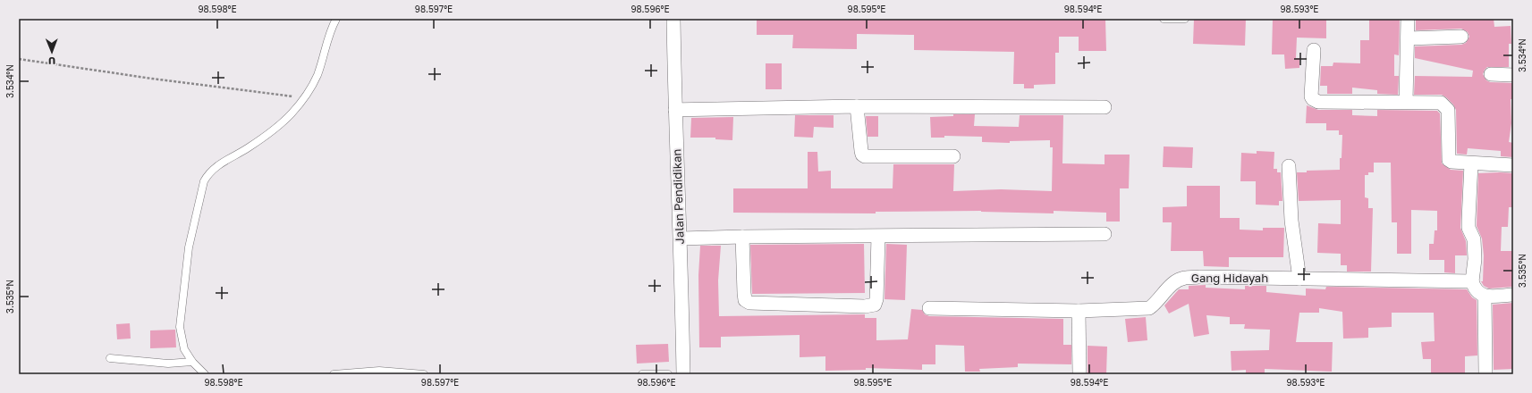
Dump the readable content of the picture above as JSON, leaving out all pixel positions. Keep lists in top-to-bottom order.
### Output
{
  "streets": {
    "street": ["Jalan Pendidikan", "Gang Hidayah"]
  },
  "north": "bottom",
  "coordinates": [
    "98.598°E",
    "98.597°E",
    "98.596°E",
    "98.595°E",
    "98.594°E",
    "98.593°E",
    "3.534°N",
    "3.535°N"
  ]
}
